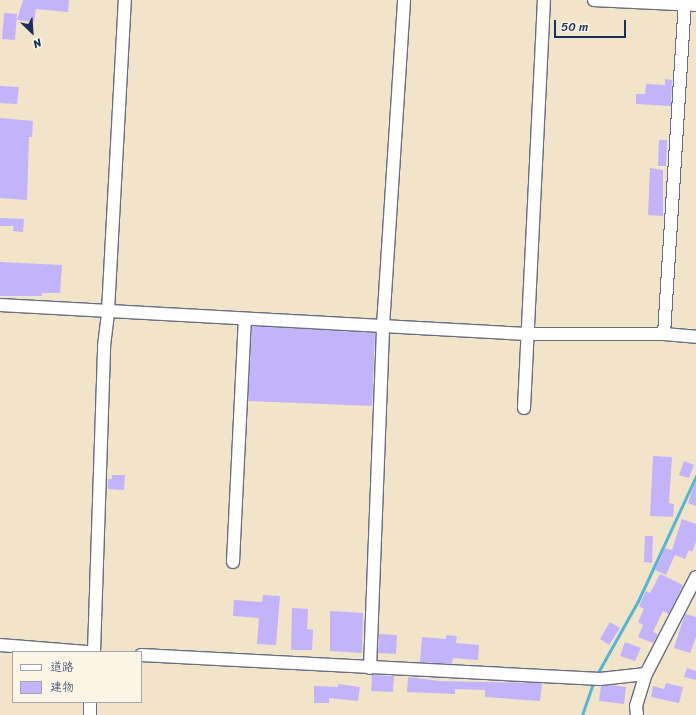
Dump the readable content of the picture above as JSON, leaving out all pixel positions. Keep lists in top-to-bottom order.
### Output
{
  "legend": ["道路", "建物"],
  "scale_bar": "50 m",
  "north": "bottom right"
}
